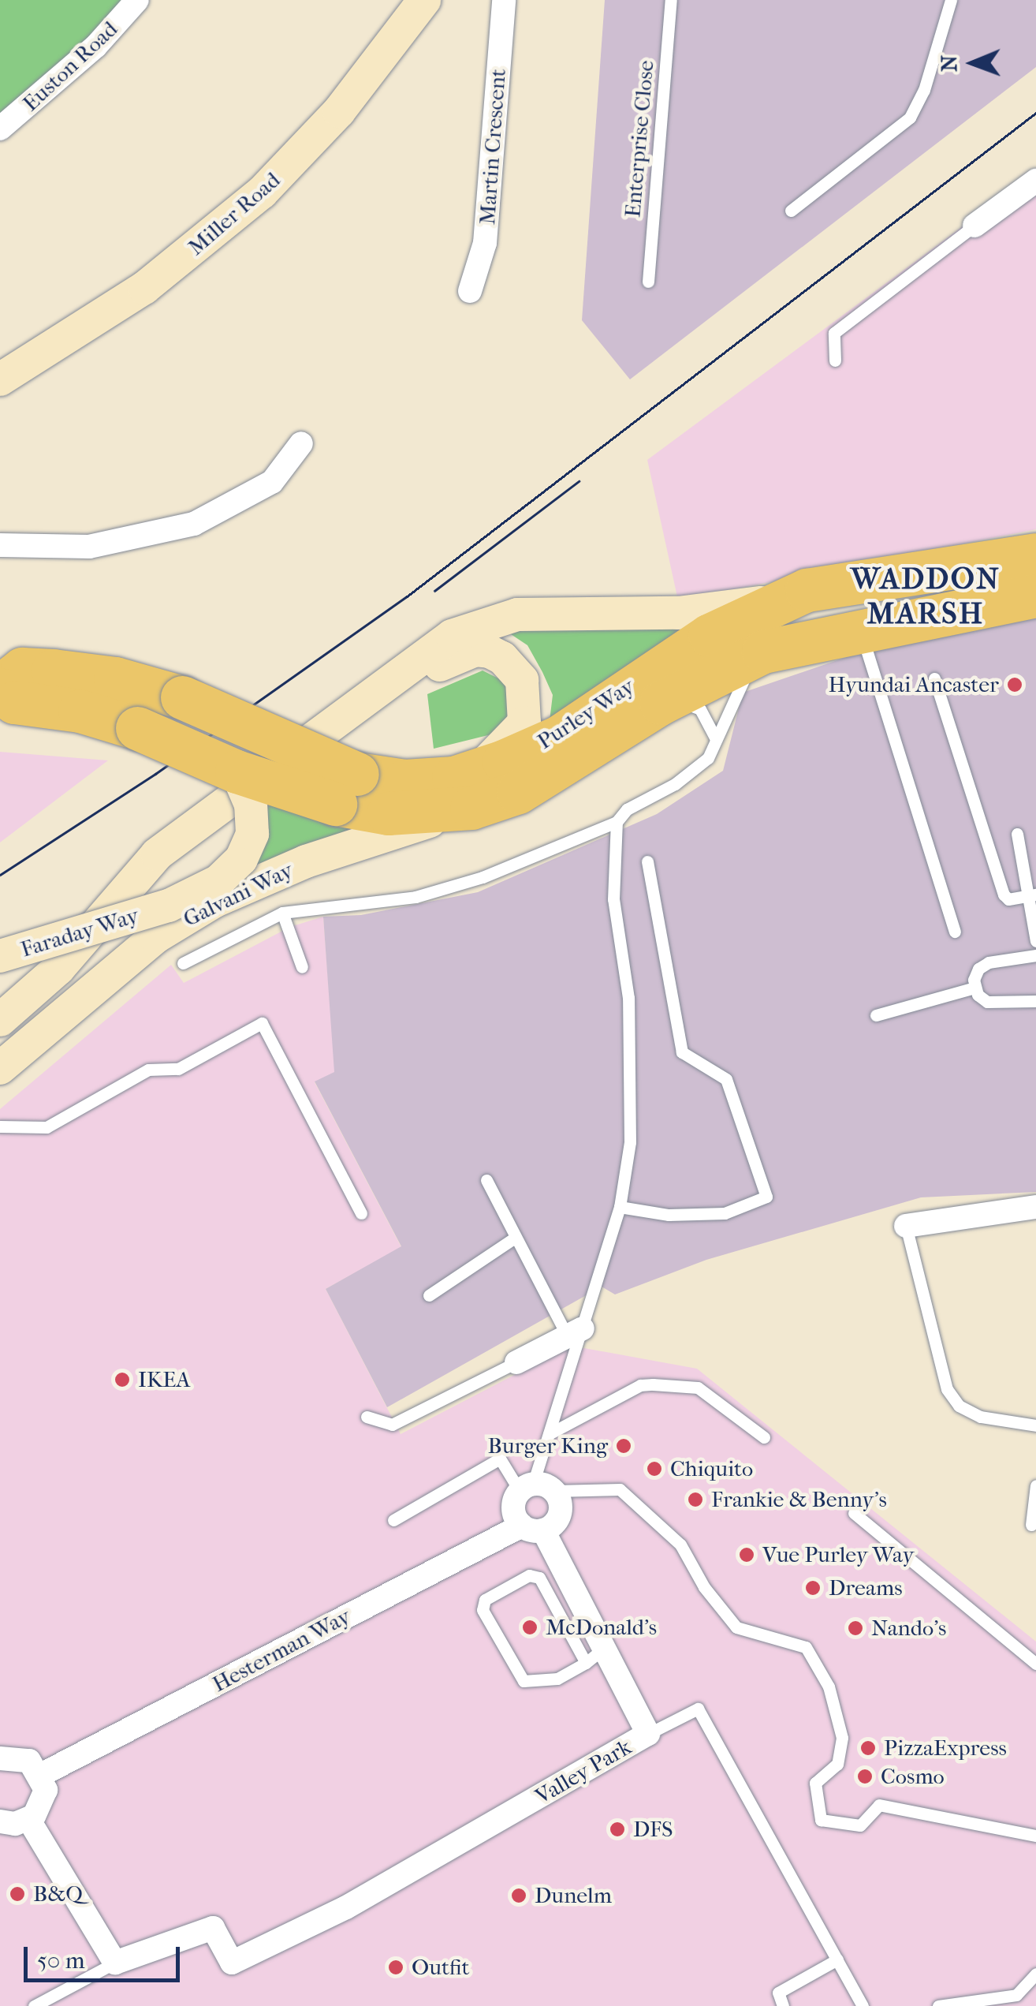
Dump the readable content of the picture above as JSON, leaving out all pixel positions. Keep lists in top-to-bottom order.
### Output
{
  "streets": {
    "highway": ["Purley Way"],
    "street": [
      "Euston Road",
      "Martin Crescent",
      "Miller Road",
      "Galvani Way",
      "Faraday Way",
      "Hesterman Way",
      "Valley Park"
    ],
    "lane": ["Enterprise Close"]
  },
  "crossings": [
    ["Purley Way", "Galvani Way"],
    ["Purley Way", "Faraday Way"],
    ["Hesterman Way", "Valley Park"]
  ],
  "districts": ["WADDON MARSH"],
  "places": [
    "Hyundai Ancaster",
    "IKEA",
    "Burger King",
    "Chiquito",
    "Frankie & Benny's",
    "Vue Purley Way",
    "Dreams",
    "McDonald's",
    "Nando's",
    "PizzaExpress",
    "Cosmo",
    "DFS",
    "B&Q",
    "Dunelm",
    "Outfit"
  ],
  "scale_bar": "50 m",
  "north": "left"
}
